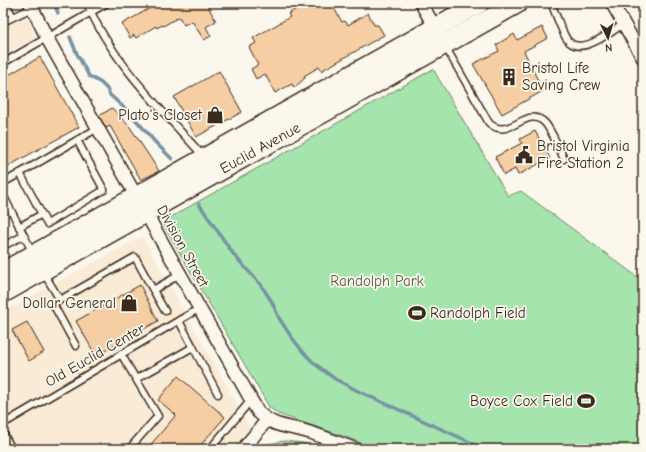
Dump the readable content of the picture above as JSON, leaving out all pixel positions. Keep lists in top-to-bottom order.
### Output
{
  "streets": {
    "main road": ["Euclid Avenue"],
    "street": ["Division Street"],
    "lane": ["Old Euclid Center"]
  },
  "crossings": [
    ["Euclid Avenue", "Division Street"],
    ["Division Street", "Old Euclid Center"]
  ],
  "parks": ["Randolph Park"],
  "places": {
    "building": ["Bristol Life Saving Crew"],
    "shop": ["Plato's Closet", "Dollar General"],
    "public building": ["Bristol Virginia Fire Station 2"],
    "sports": ["Randolph Field", "Boyce Cox Field"]
  },
  "north": "bottom"
}
